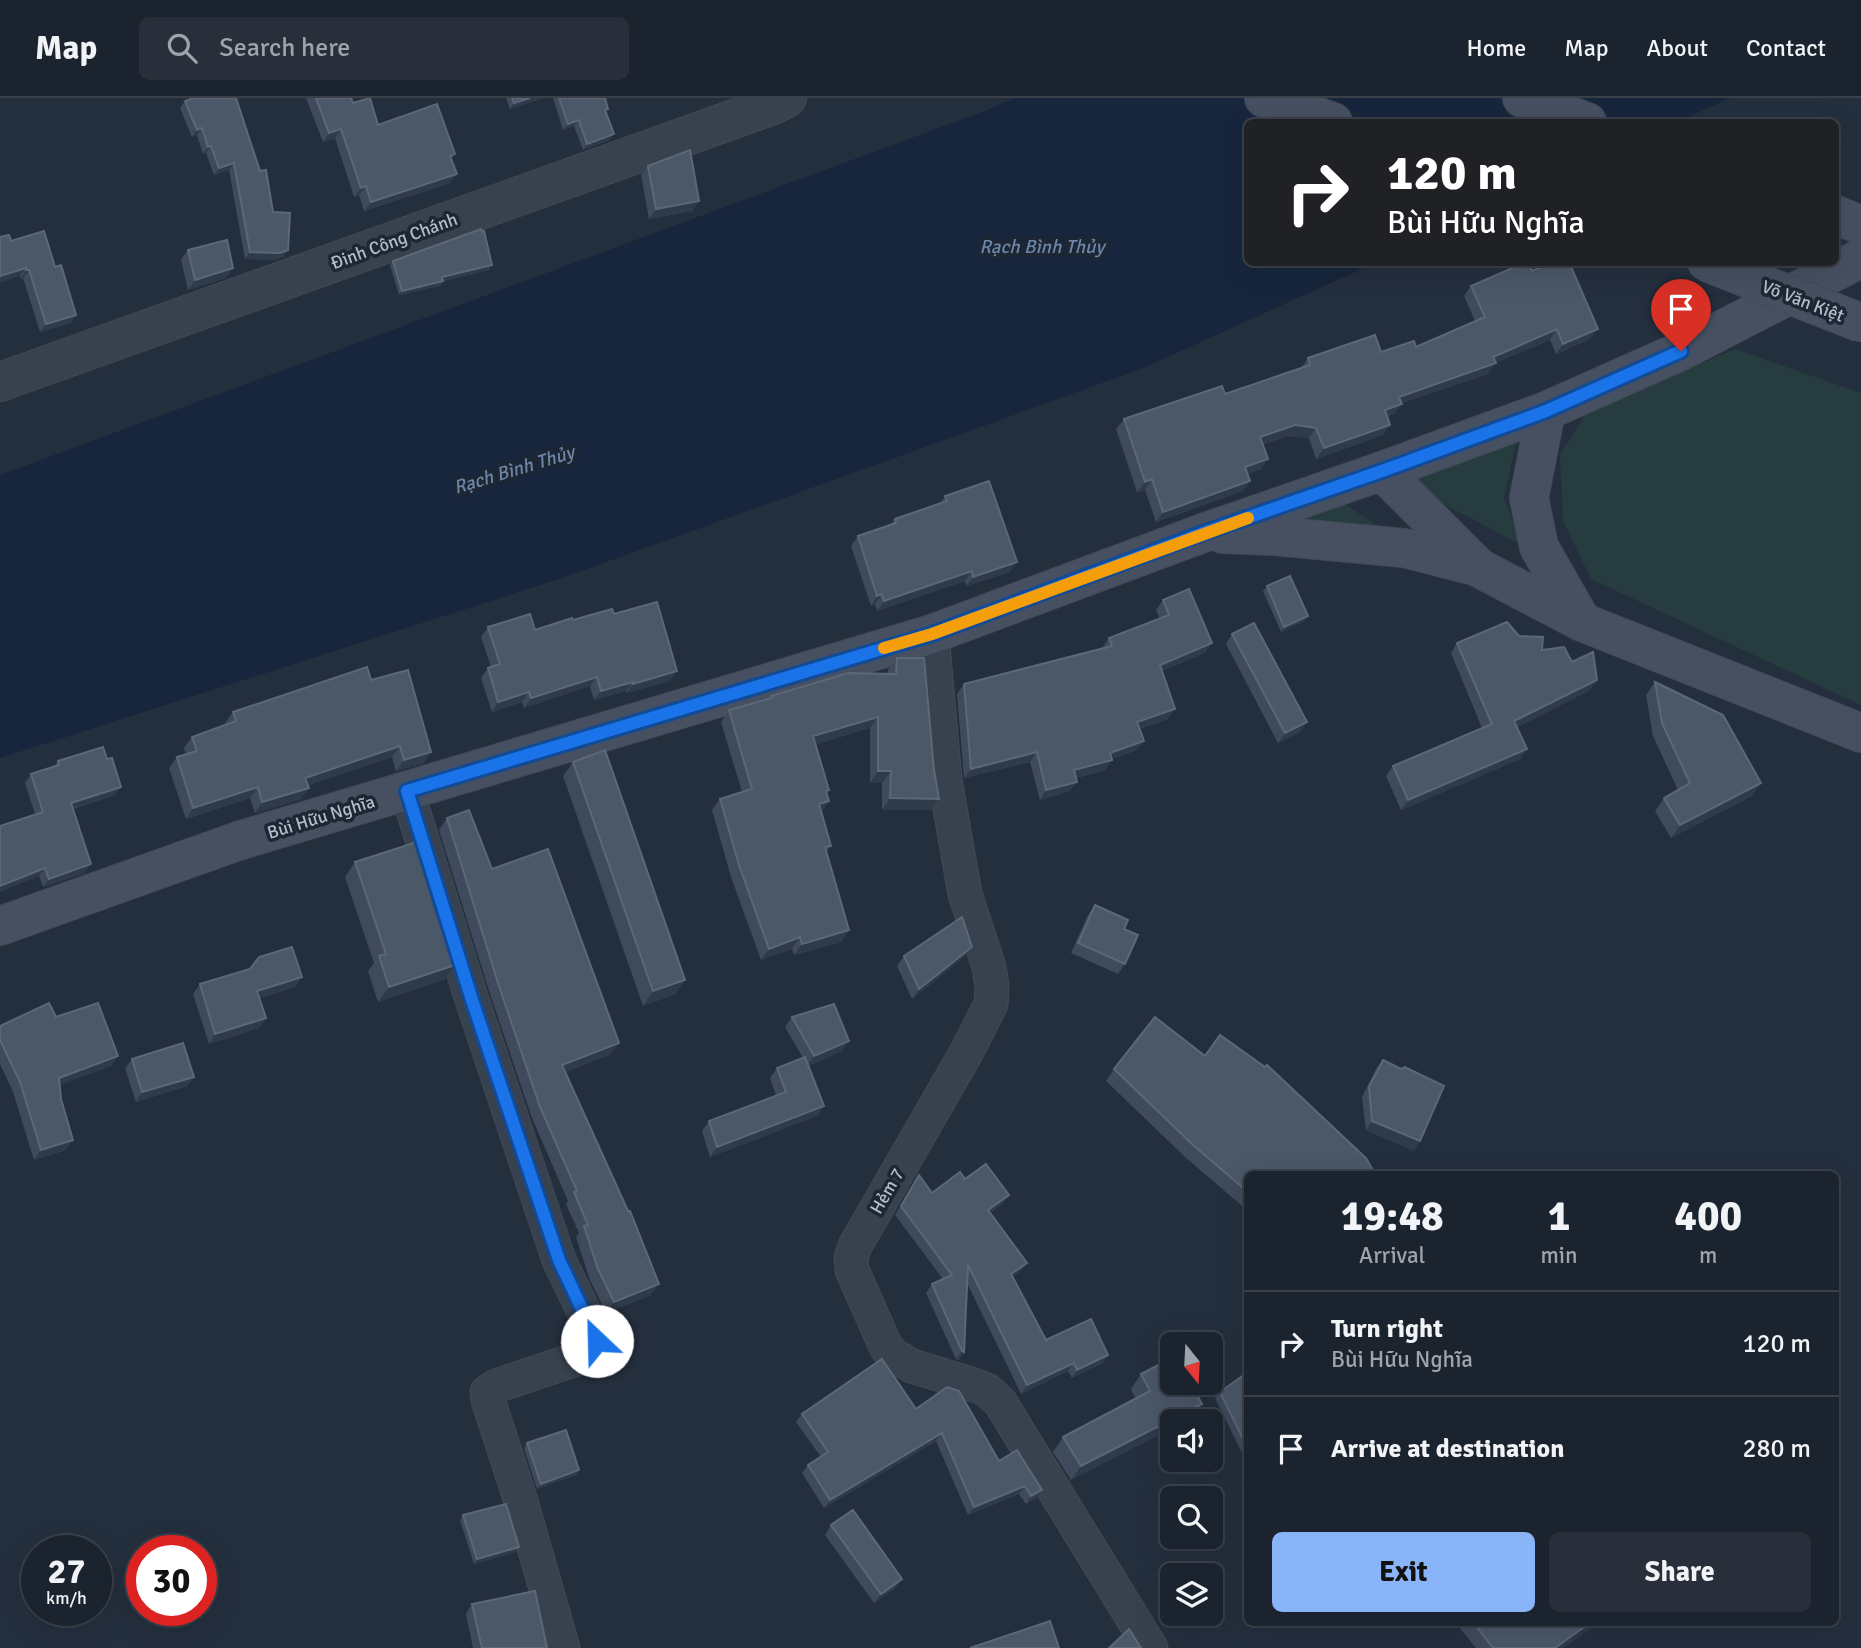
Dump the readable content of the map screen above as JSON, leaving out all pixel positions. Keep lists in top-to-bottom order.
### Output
{
  "streets": {
    "main road": ["Võ Văn Kiệt", "Bùi Hữu Nghĩa"],
    "street": ["Đinh Công Chánh", "Hẻm 7"]
  },
  "crossings": [
    ["Bùi Hữu Nghĩa", "Hẻm 7"]
  ],
  "water": ["Rạch Bình Thủy"],
  "north": "bottom",
  "page": {
    "header": "Map",
    "search": "Search here",
    "nav": [
      "Home",
      "Map",
      "About",
      "Contact"
    ],
    "turn": ["120 m", "Bùi Hữu Nghĩa"],
    "eta": [
      "19:48",
      "Arrival",
      "1",
      "min",
      "400",
      "m"
    ],
    "list": [
      {
        "name": "Turn right",
        "note": "Bùi Hữu Nghĩa",
        "value": "120 m"
      },
      {
        "name": "Arrive at destination",
        "value": "280 m"
      }
    ],
    "buttons": ["Exit", "Share"],
    "speed": "27 km/h",
    "limit": "30"
  }
}
